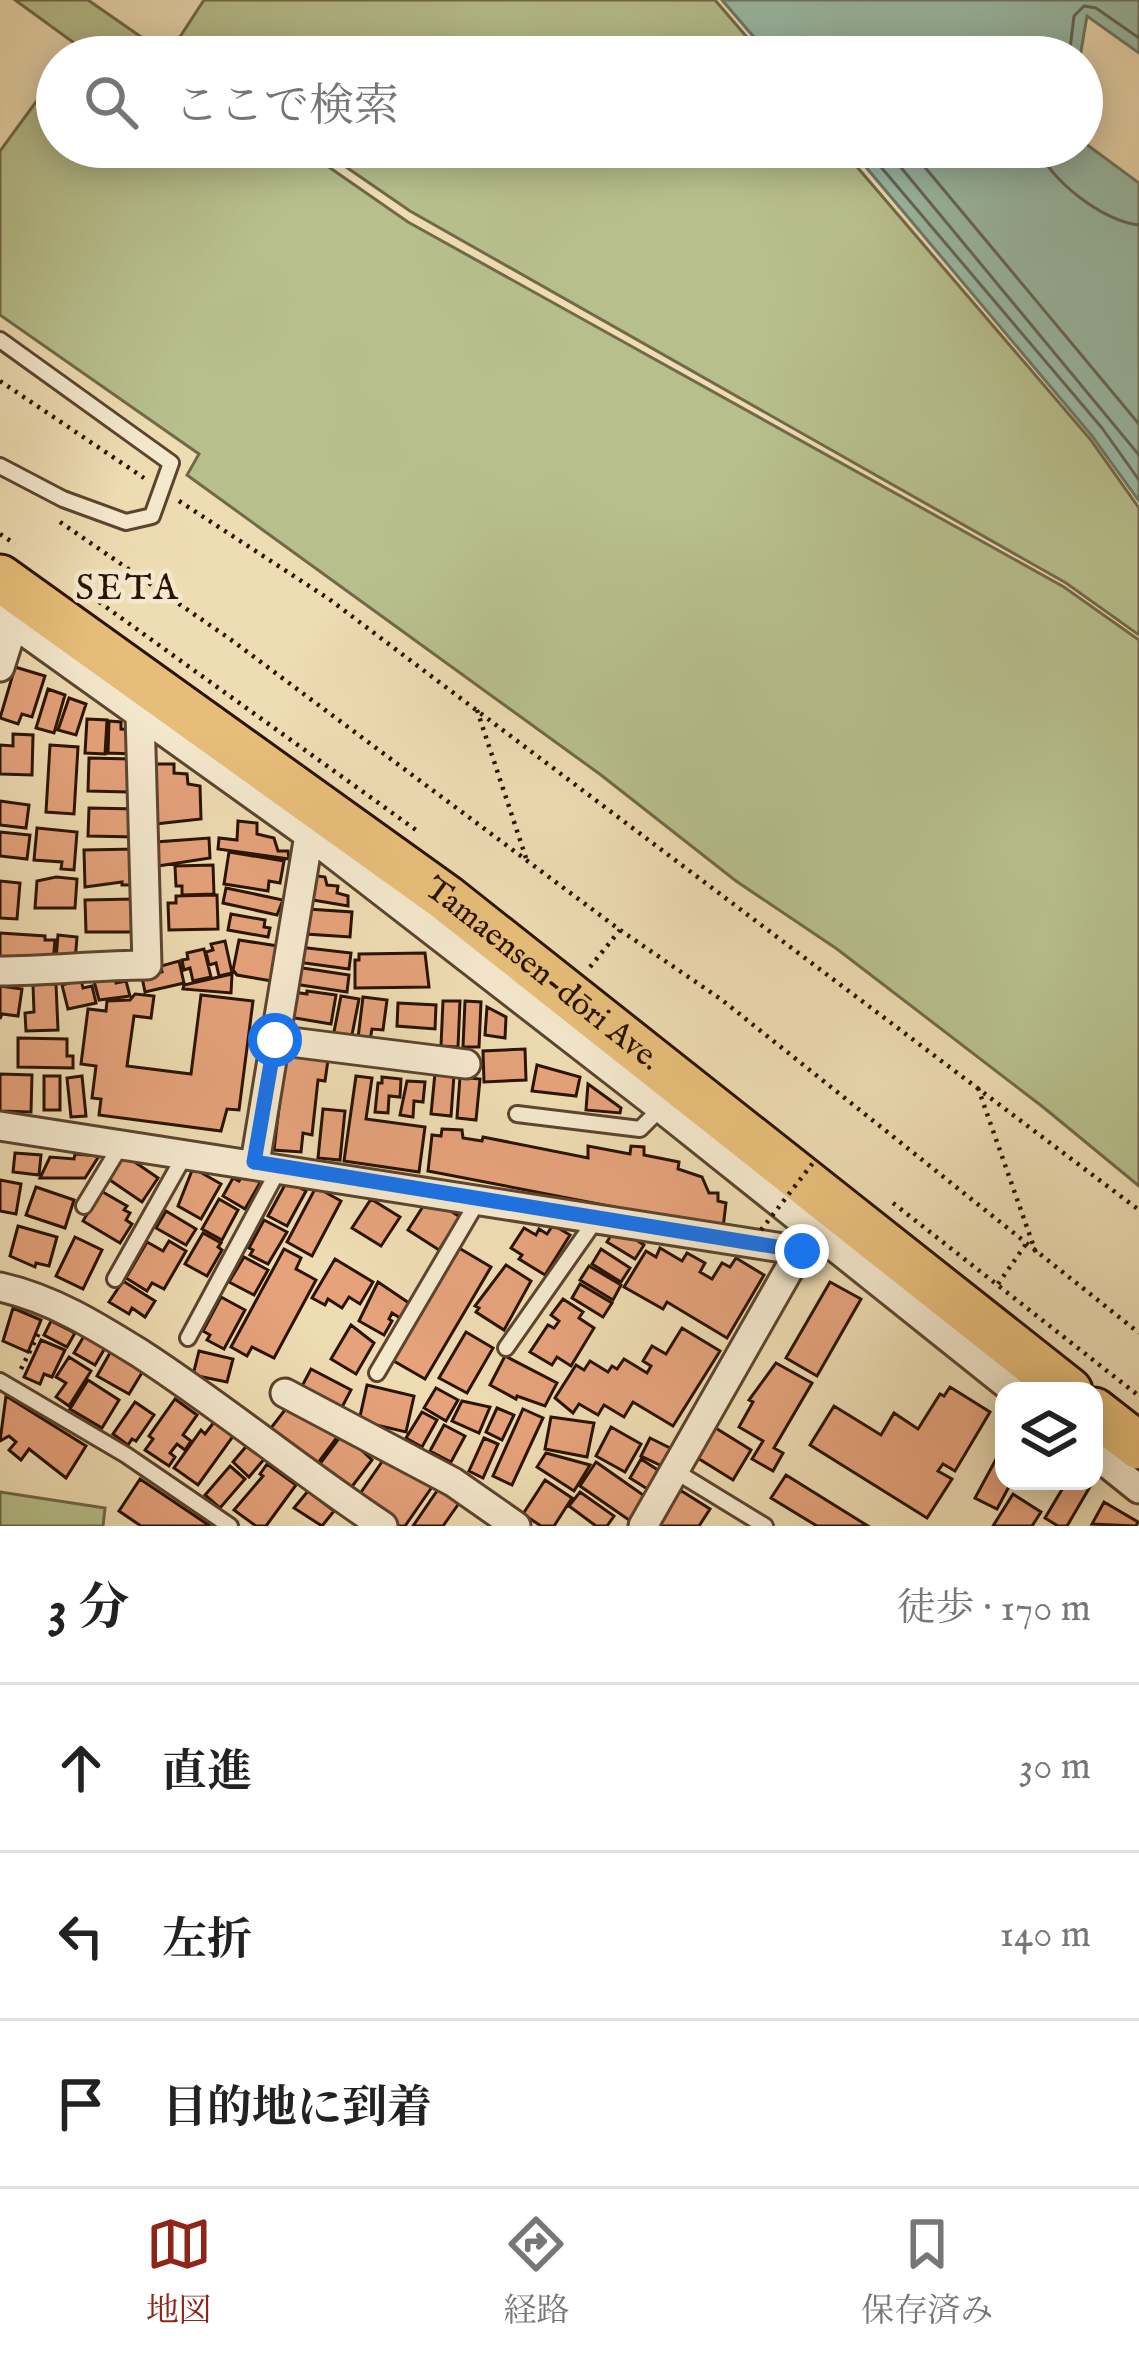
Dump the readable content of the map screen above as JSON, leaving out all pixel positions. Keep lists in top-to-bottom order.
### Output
{
  "streets": {
    "main road": ["Tamaensen-dōri Ave."]
  },
  "districts": ["SETA"],
  "page": {
    "search": "ここで検索",
    "heading": ["3 分", "徒歩 · 170 m"],
    "list": [
      ["直進", "30 m"],
      ["左折", "140 m"],
      "目的地に到着"
    ],
    "nav": ["地図", "経路", "保存済み"]
  }
}
